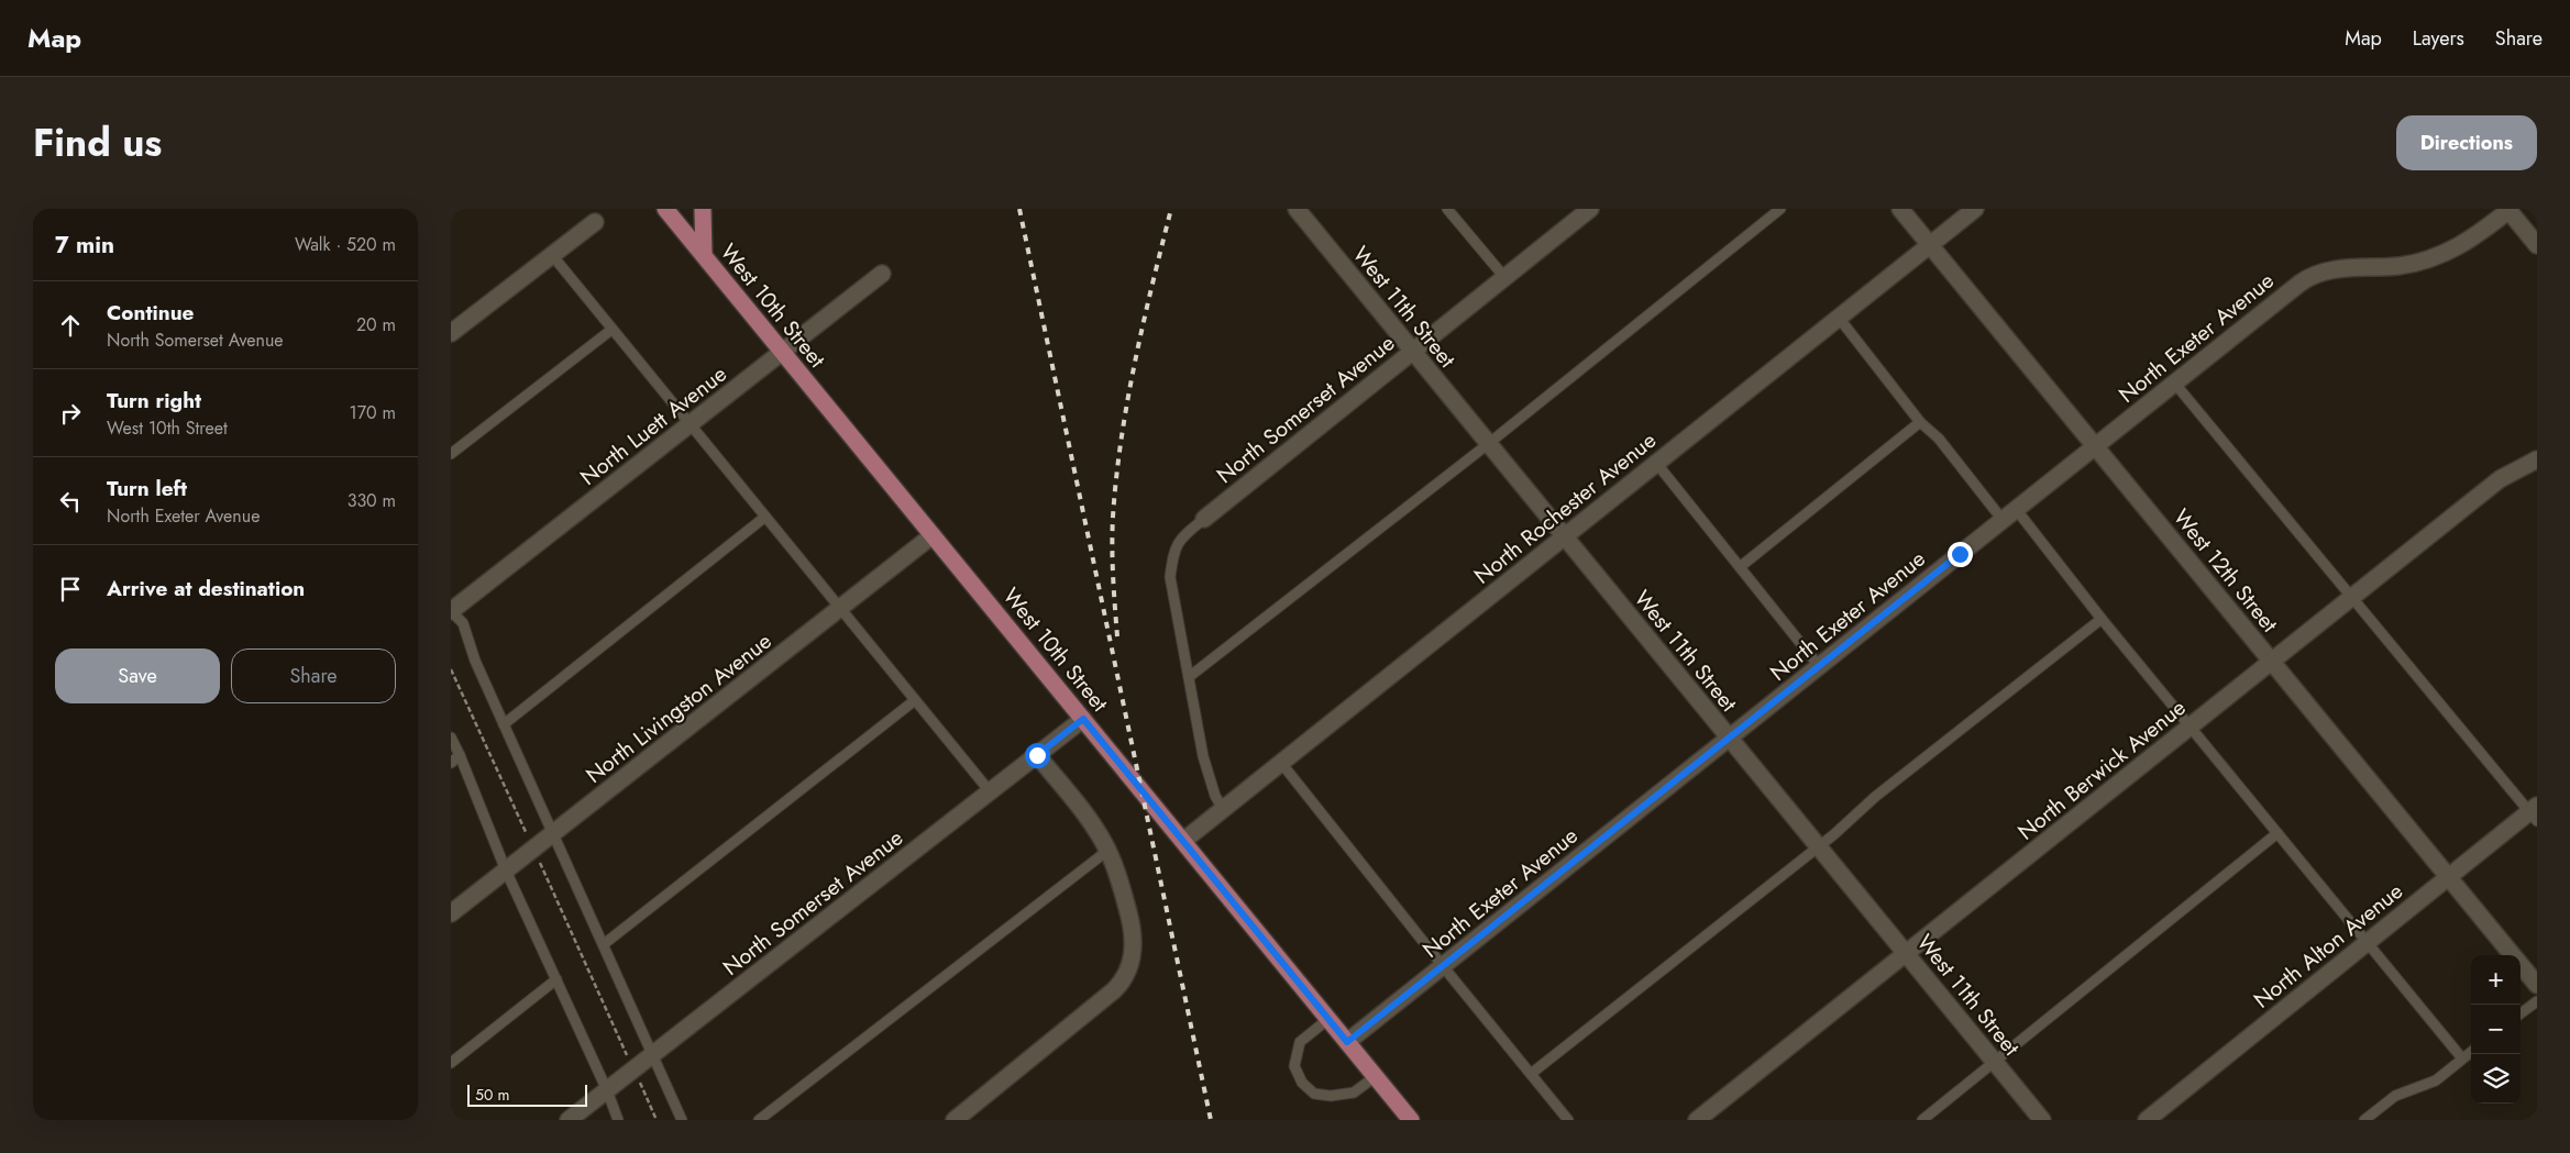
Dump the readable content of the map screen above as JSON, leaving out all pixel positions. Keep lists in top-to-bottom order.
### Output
{
  "streets": {
    "main road": ["West 10th Street"],
    "street": [
      "West 11th Street",
      "North Exeter Avenue",
      "North Somerset Avenue",
      "North Luett Avenue",
      "North Rochester Avenue",
      "West 12th Street",
      "North Livingston Avenue",
      "North Berwick Avenue",
      "North Alton Avenue"
    ]
  },
  "crossings": [
    ["West 10th Street", "North Exeter Avenue"],
    ["West 10th Street", "North Somerset Avenue"],
    ["West 10th Street", "North Luett Avenue"],
    ["West 10th Street", "North Rochester Avenue"],
    ["West 10th Street", "North Livingston Avenue"],
    ["West 11th Street", "North Exeter Avenue"],
    ["West 11th Street", "North Somerset Avenue"],
    ["West 11th Street", "North Rochester Avenue"],
    ["West 11th Street", "North Berwick Avenue"],
    ["North Exeter Avenue", "West 12th Street"],
    ["North Rochester Avenue", "West 12th Street"],
    ["West 12th Street", "North Berwick Avenue"],
    ["West 12th Street", "North Alton Avenue"]
  ],
  "scale_bar": "50 m",
  "page": {
    "header": "Map",
    "nav": ["Map", "Layers", "Share"],
    "title": "Find us",
    "buttons": [
      "Directions",
      ["Save", "Share"]
    ],
    "heading": ["7 min", "Walk · 520 m"],
    "list": [
      ["Continue", "North Somerset Avenue", "20 m"],
      ["Turn right", "West 10th Street", "170 m"],
      ["Turn left", "North Exeter Avenue", "330 m"],
      "Arrive at destination"
    ],
    "map_buttons": ["+", "−"],
    "scale": "50 m"
  }
}
